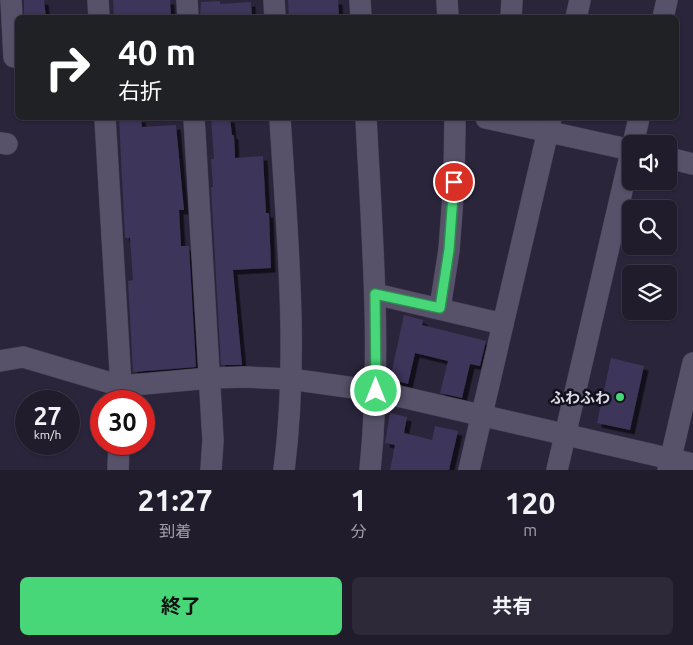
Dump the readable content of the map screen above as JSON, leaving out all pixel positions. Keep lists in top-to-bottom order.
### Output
{
  "places": ["ふわふわ"],
  "page": {
    "turn": ["40 m", "右折"],
    "speed": "27 km/h",
    "limit": "30",
    "eta": [
      "21:27",
      "到着",
      "1",
      "分",
      "120",
      "m"
    ],
    "buttons": ["終了", "共有"]
  }
}
